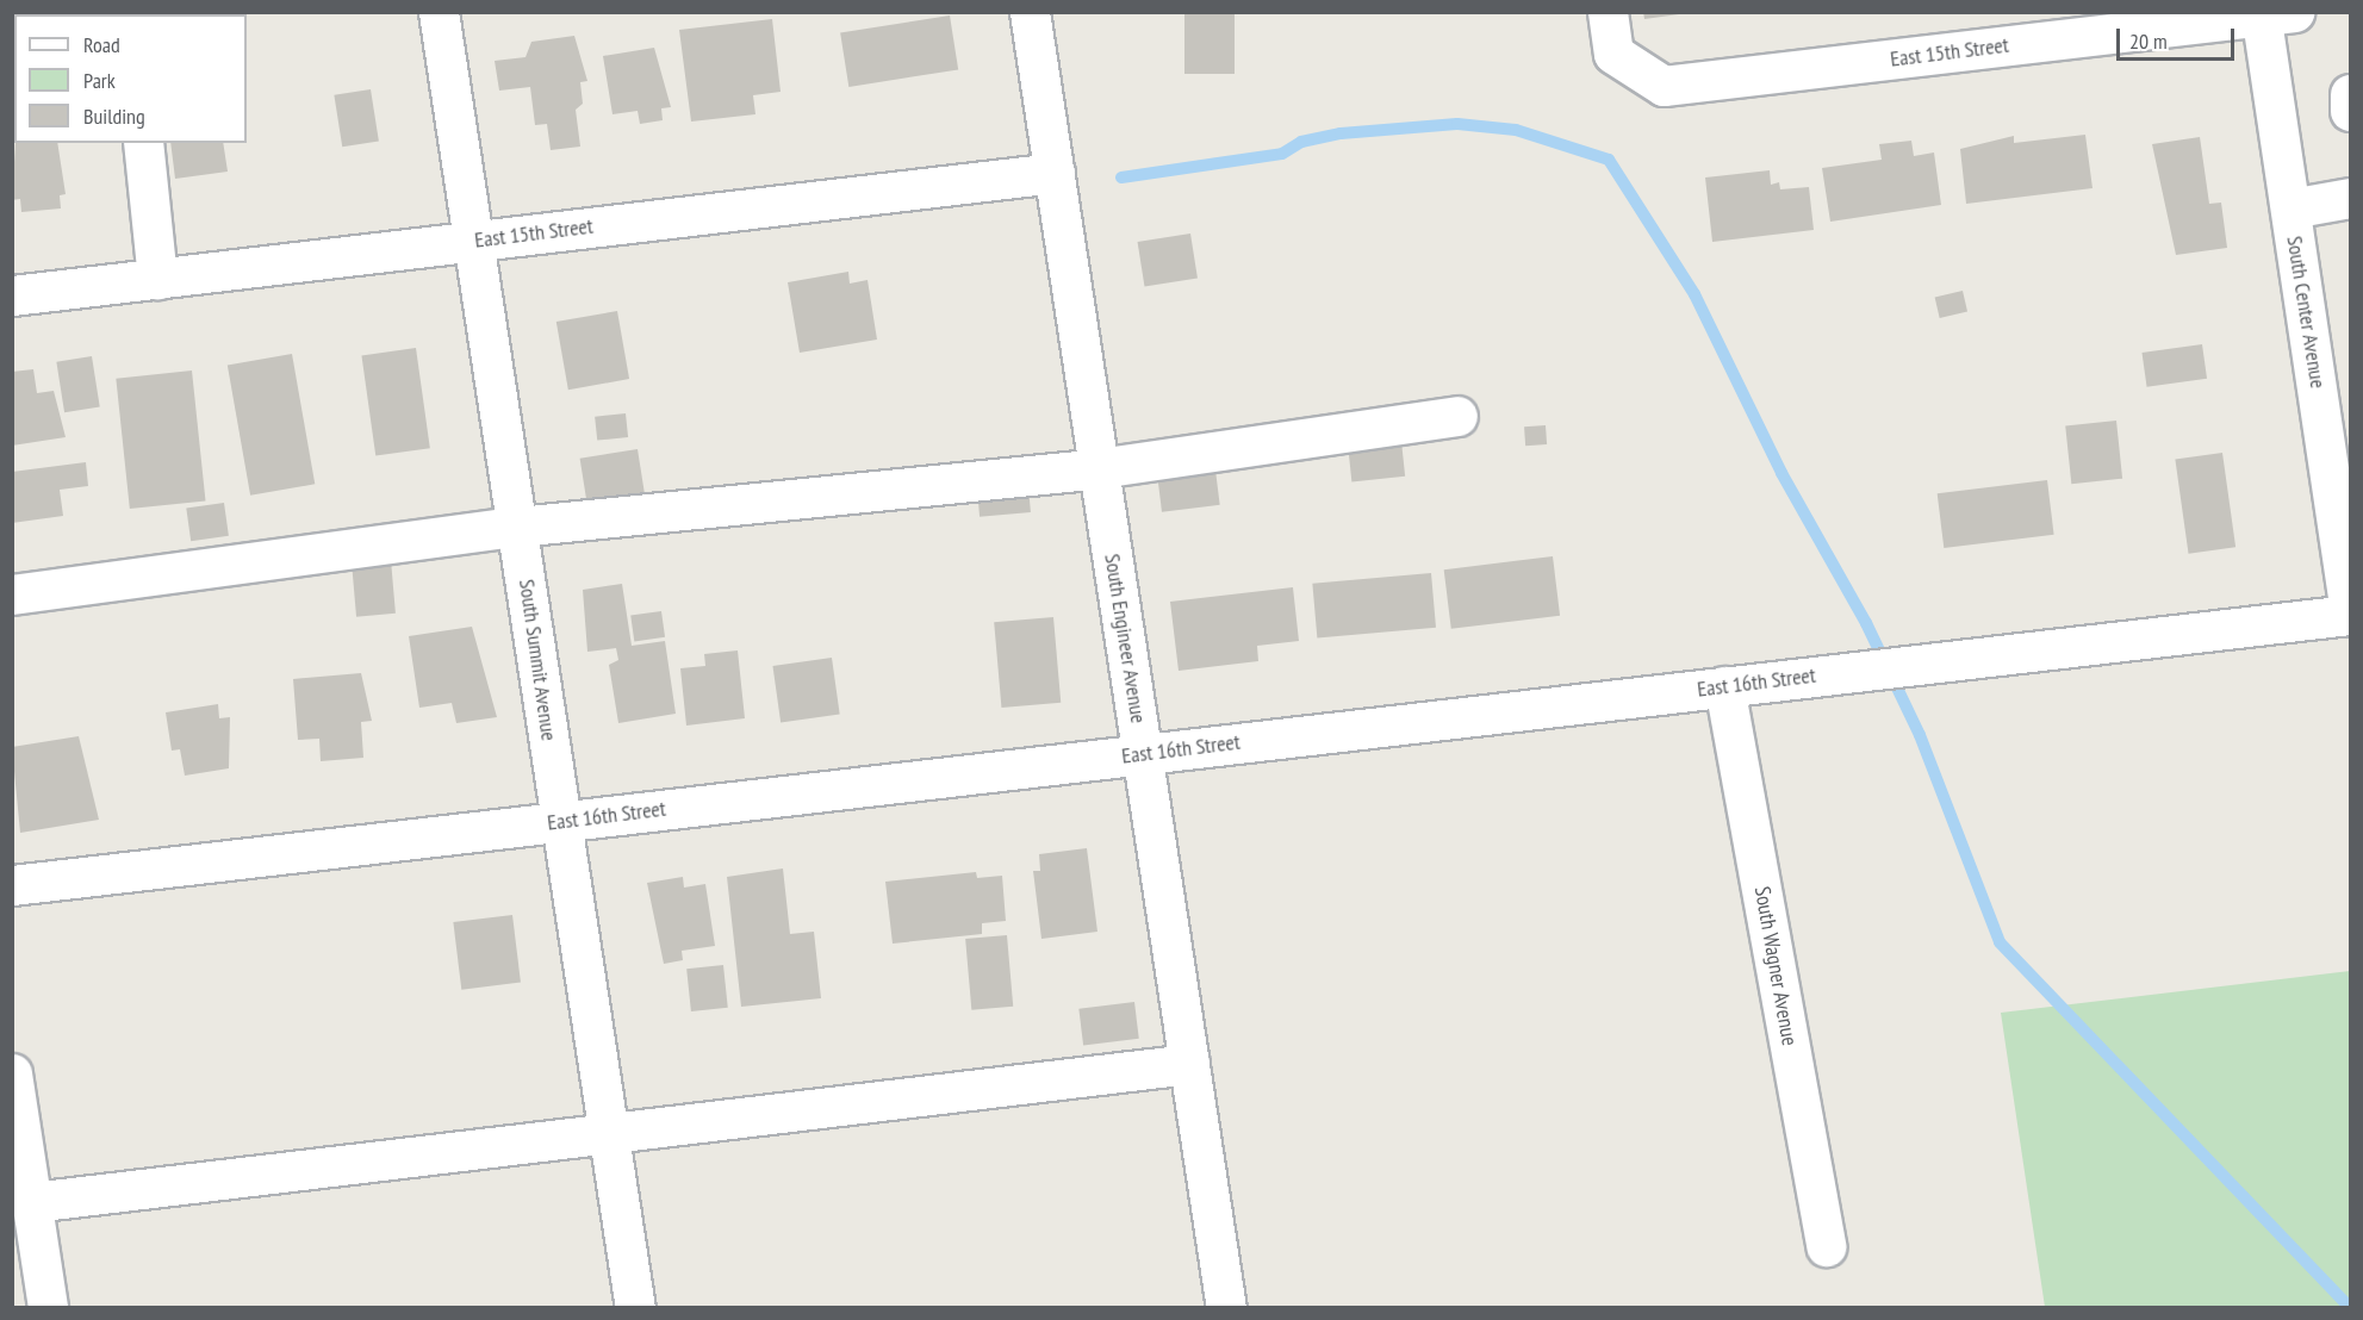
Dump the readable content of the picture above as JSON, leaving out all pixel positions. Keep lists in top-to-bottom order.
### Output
{
  "streets": {
    "street": [
      "East 15th Street",
      "South Center Avenue",
      "South Engineer Avenue",
      "South Summit Avenue",
      "East 16th Street",
      "South Wagner Avenue"
    ]
  },
  "crossings": [
    ["East 15th Street", "South Center Avenue"],
    ["East 15th Street", "South Engineer Avenue"],
    ["East 15th Street", "South Summit Avenue"],
    ["South Center Avenue", "East 16th Street"],
    ["South Engineer Avenue", "East 16th Street"],
    ["South Summit Avenue", "East 16th Street"],
    ["East 16th Street", "South Wagner Avenue"]
  ],
  "legend": ["Road", "Park", "Building"],
  "scale_bar": "20 m"
}
